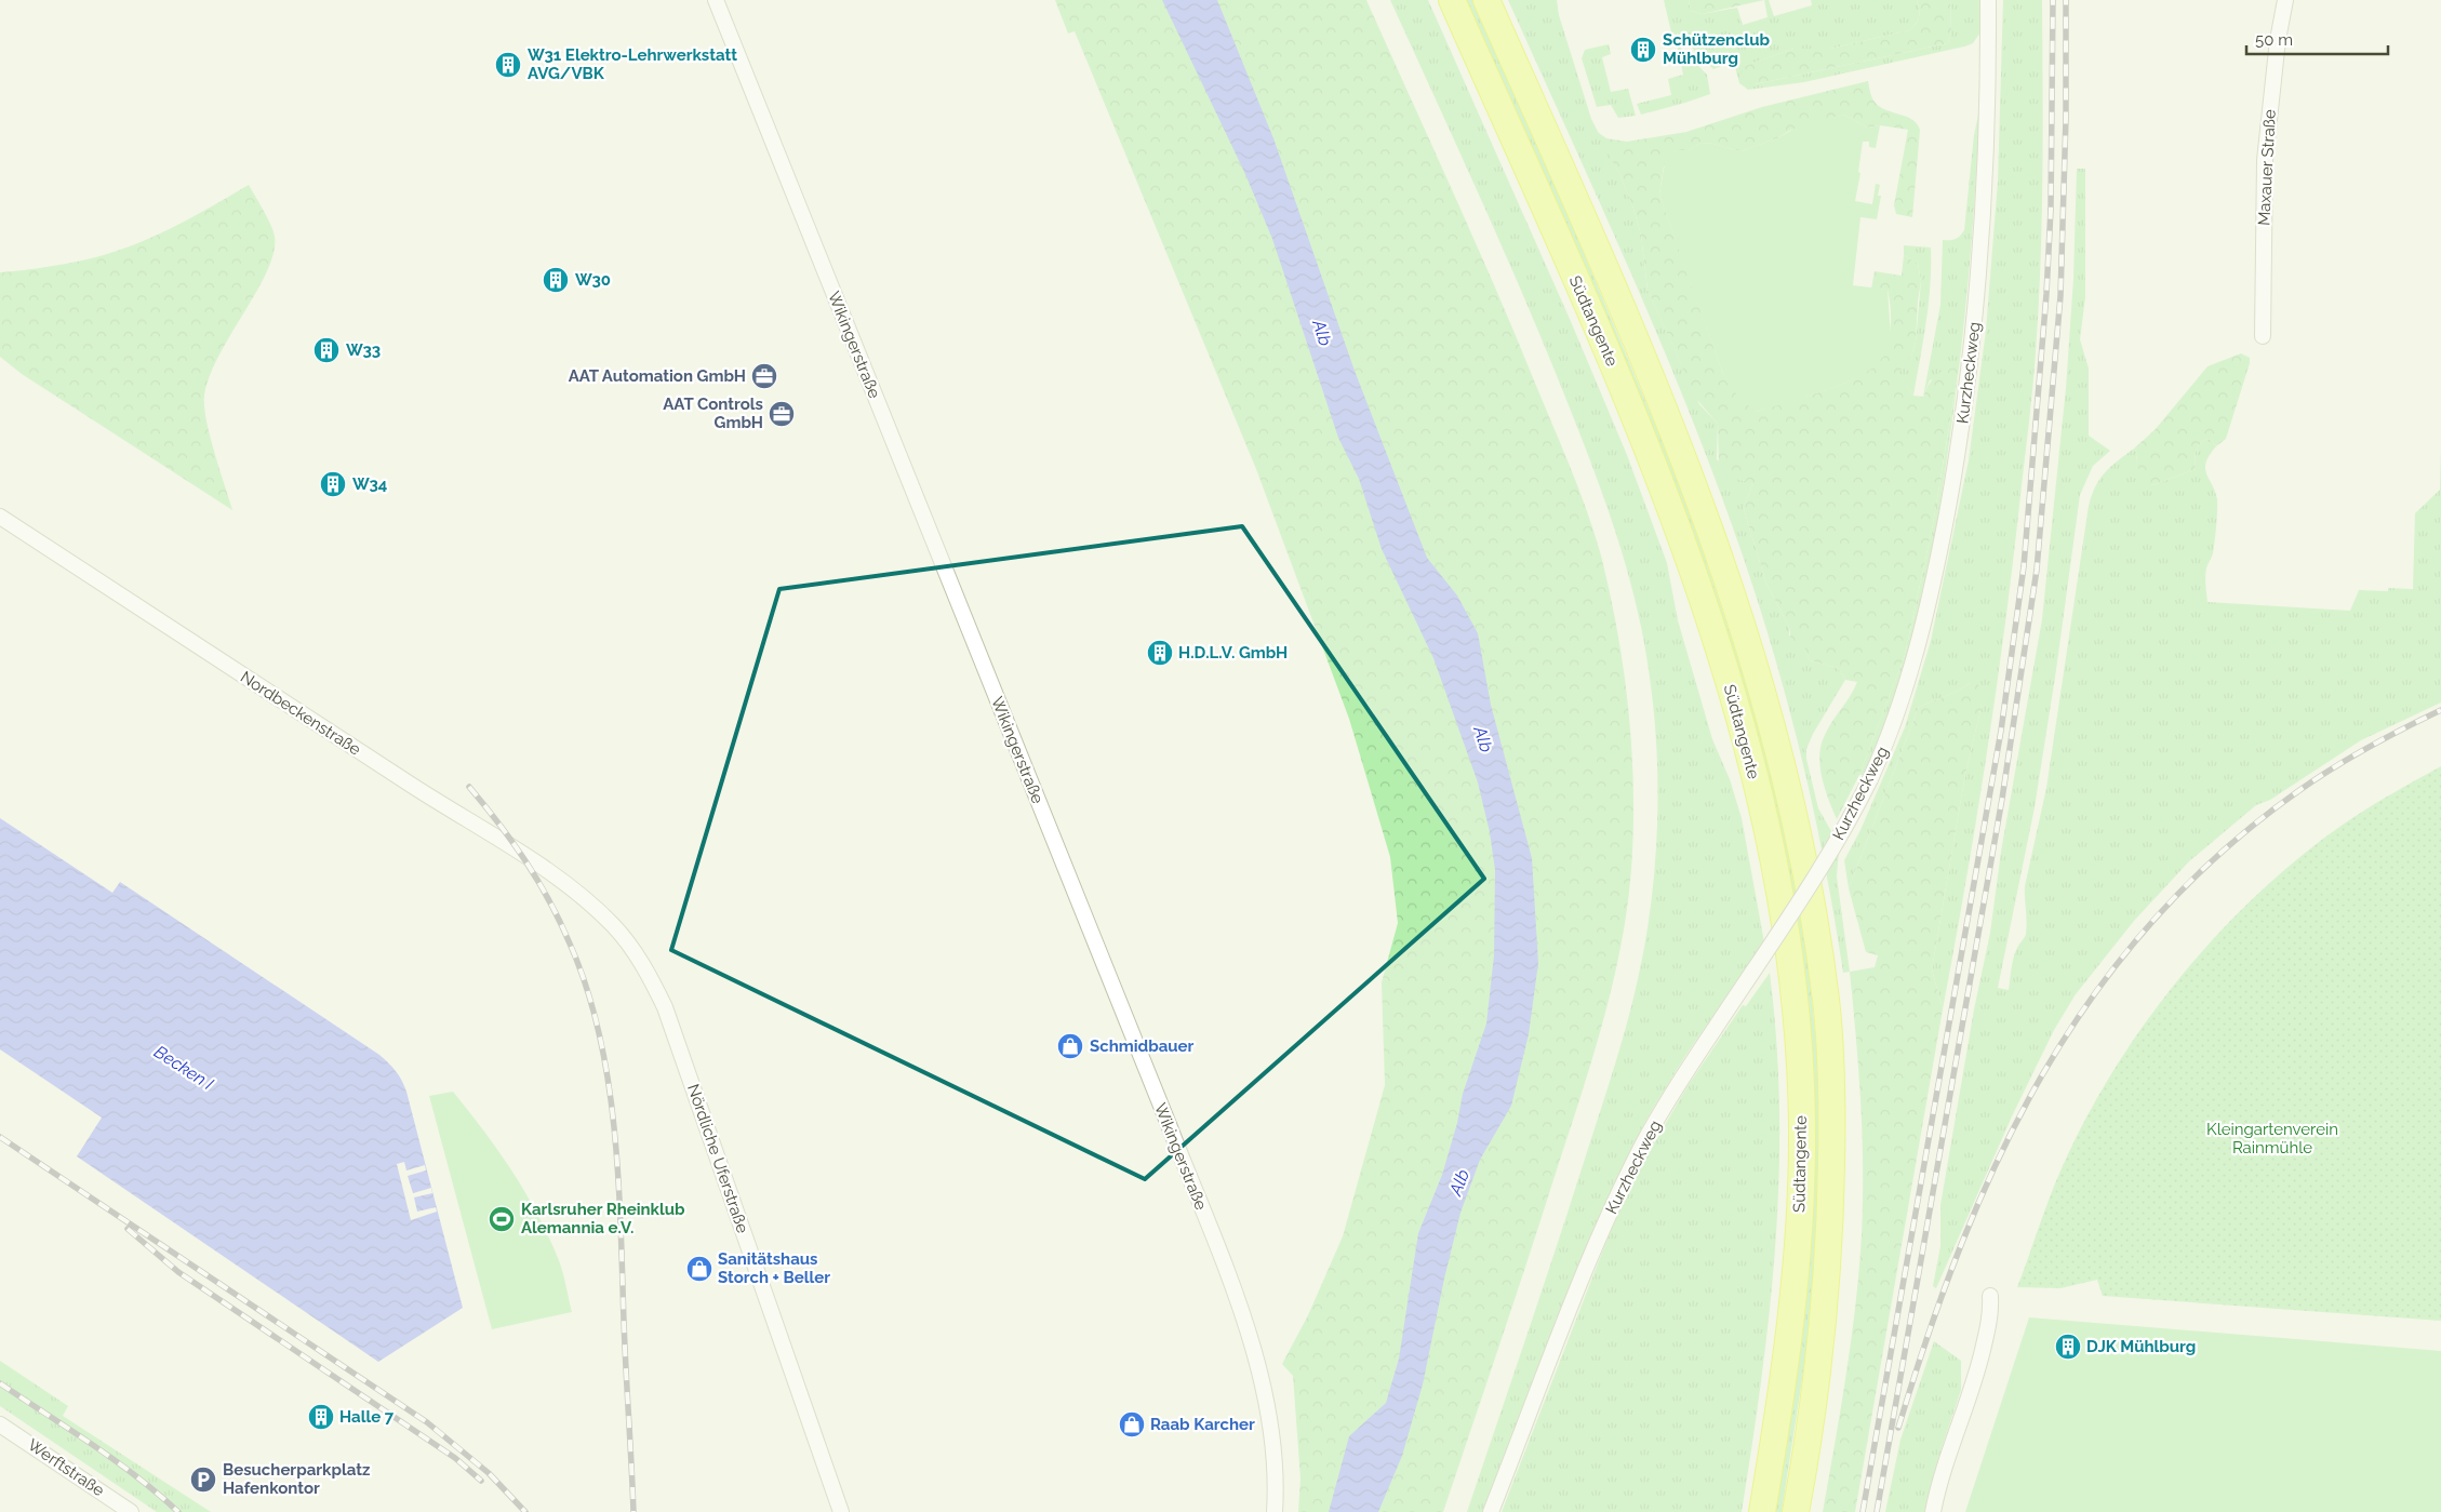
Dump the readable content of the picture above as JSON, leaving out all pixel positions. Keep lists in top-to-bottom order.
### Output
{
  "streets": {
    "highway": ["Südtangente"],
    "street": [
      "Maxauer Straße",
      "Wikingerstraße",
      "Kurzheckweg",
      "Nordbeckenstraße",
      "Nördliche Uferstraße",
      "Werftstraße"
    ]
  },
  "crossings": [
    ["Nordbeckenstraße", "Nördliche Uferstraße"]
  ],
  "water": ["Alb", "Becken I"],
  "parks": ["Kleingartenverein Rainmühle"],
  "places": {
    "building": [
      "Schützenclub Mühlburg",
      "W31 Elektro-Lehrwerkstatt AVG/VBK",
      "W30",
      "W33",
      "W34",
      "H.D.L.V. GmbH",
      "DJK Mühlburg",
      "Halle 7"
    ],
    "office": ["AAT Automation GmbH", "AAT Controls GmbH"],
    "shop": ["Schmidbauer", "Sanitätshaus Storch + Beller", "Raab Karcher"],
    "sports": ["Karlsruher Rheinklub Alemannia e.V."],
    "parking": ["Besucherparkplatz Hafenkontor"]
  },
  "scale_bar": "50 m"
}
